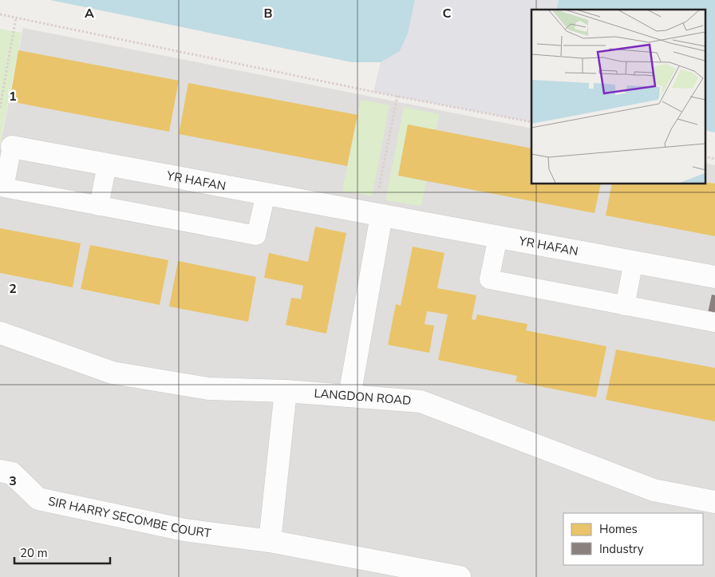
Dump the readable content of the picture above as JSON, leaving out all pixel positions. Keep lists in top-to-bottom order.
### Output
{
  "streets": {
    "street": ["YR HAFAN", "LANGDON ROAD", "SIR HARRY SECOMBE COURT"]
  },
  "legend": ["Homes", "Industry"],
  "scale_bar": "20 m",
  "grid": {
    "columns": ["A", "B", "C"],
    "rows": ["1", "2", "3"]
  }
}
